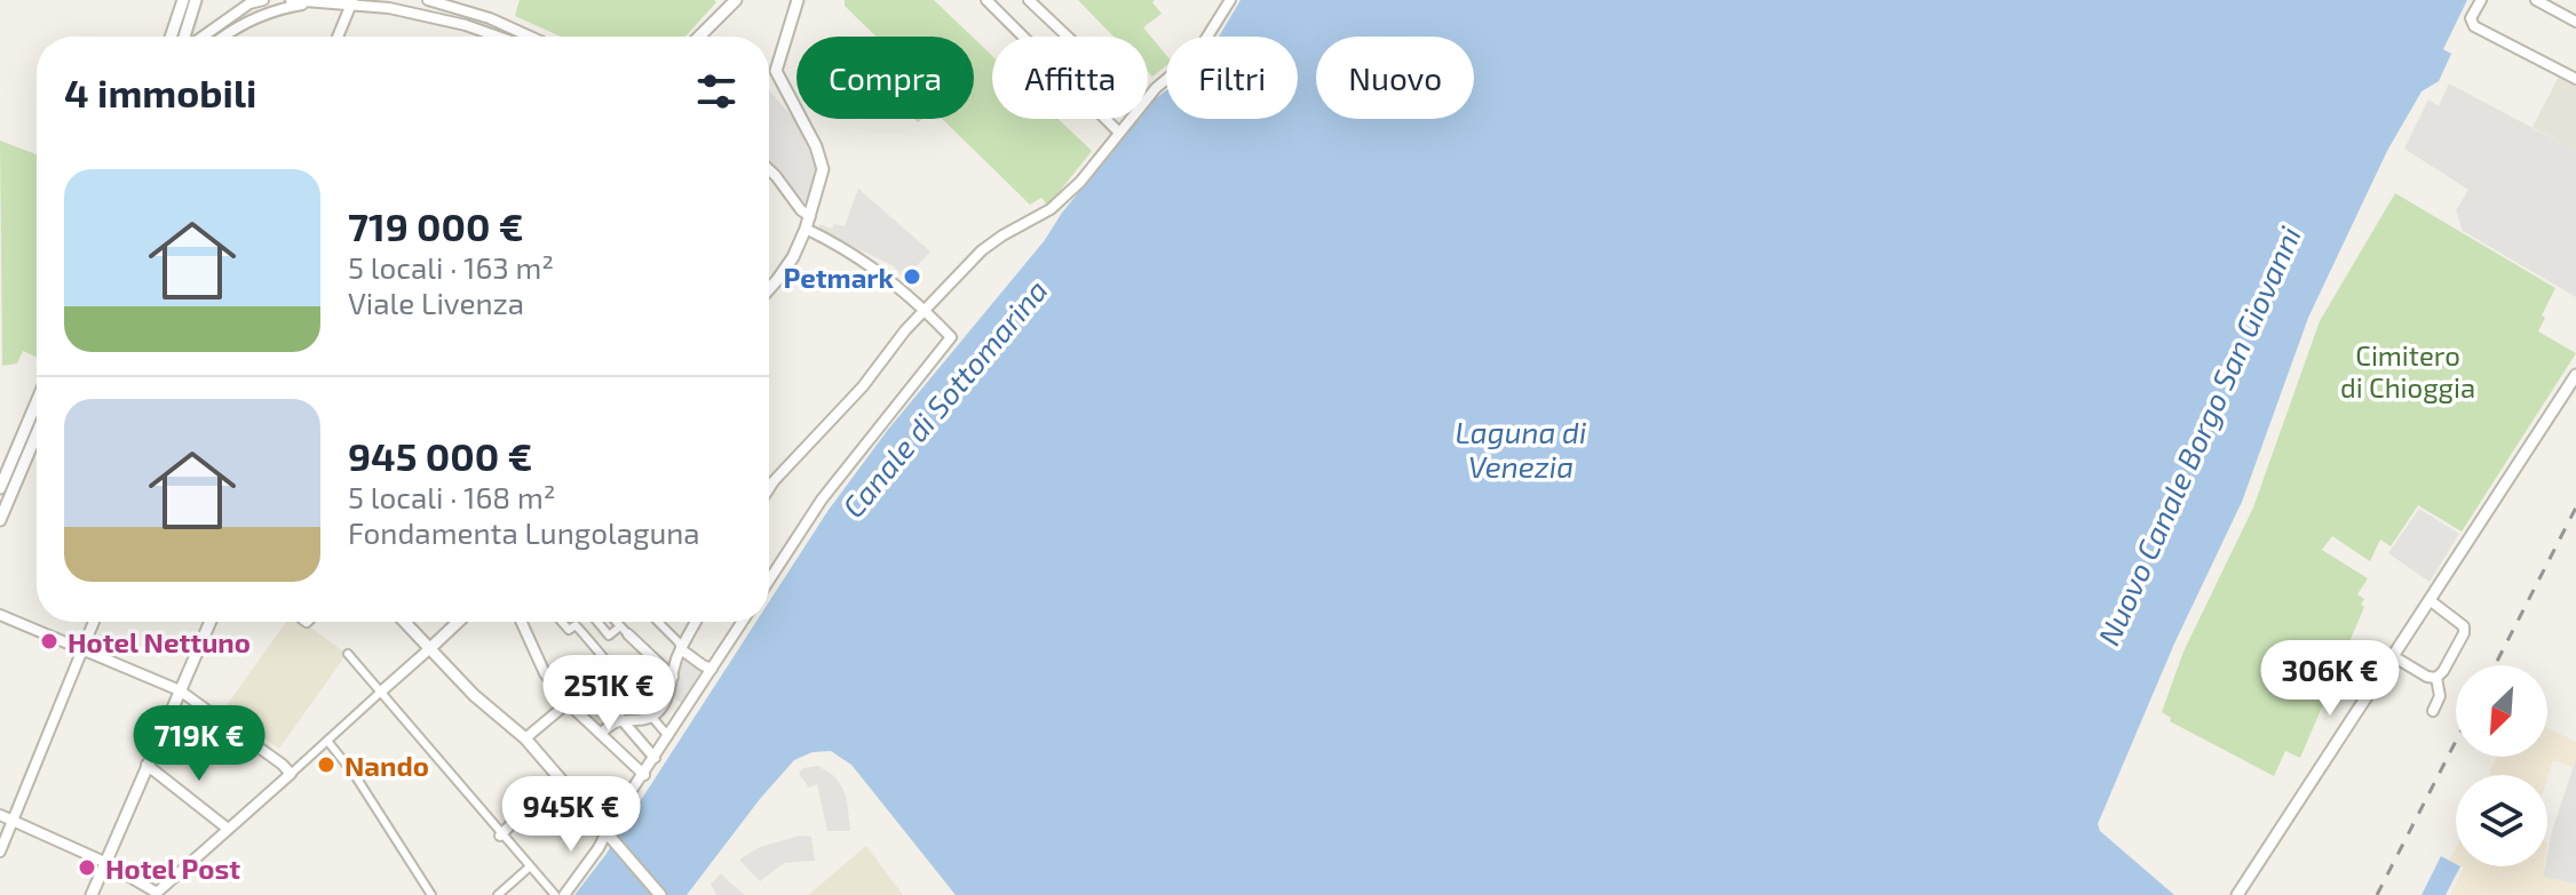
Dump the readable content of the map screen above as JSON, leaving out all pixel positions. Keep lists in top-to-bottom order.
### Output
{
  "water": ["Canale di Sottomarina", "Laguna di Venezia", "Nuovo Canale Borgo San Giovanni"],
  "parks": ["Cimitero di Chioggia"],
  "places": [
    "Petmark",
    "Hotel Nettuno",
    "Nando",
    "Hotel Post"
  ],
  "north": "bottom left",
  "page": {
    "chip": [
      "Compra",
      "Affitta",
      "Filtri",
      "Nuovo"
    ],
    "heading": "4 immobili",
    "list": [
      {
        "name": "719 000 €",
        "note": "5 locali · 163 m² · Viale Livenza"
      },
      {
        "name": "945 000 €",
        "note": "5 locali · 168 m² · Fondamenta Lungolaguna"
      }
    ],
    "price": [
      "306K €",
      "251K €",
      "719K €",
      "945K €"
    ]
  }
}
